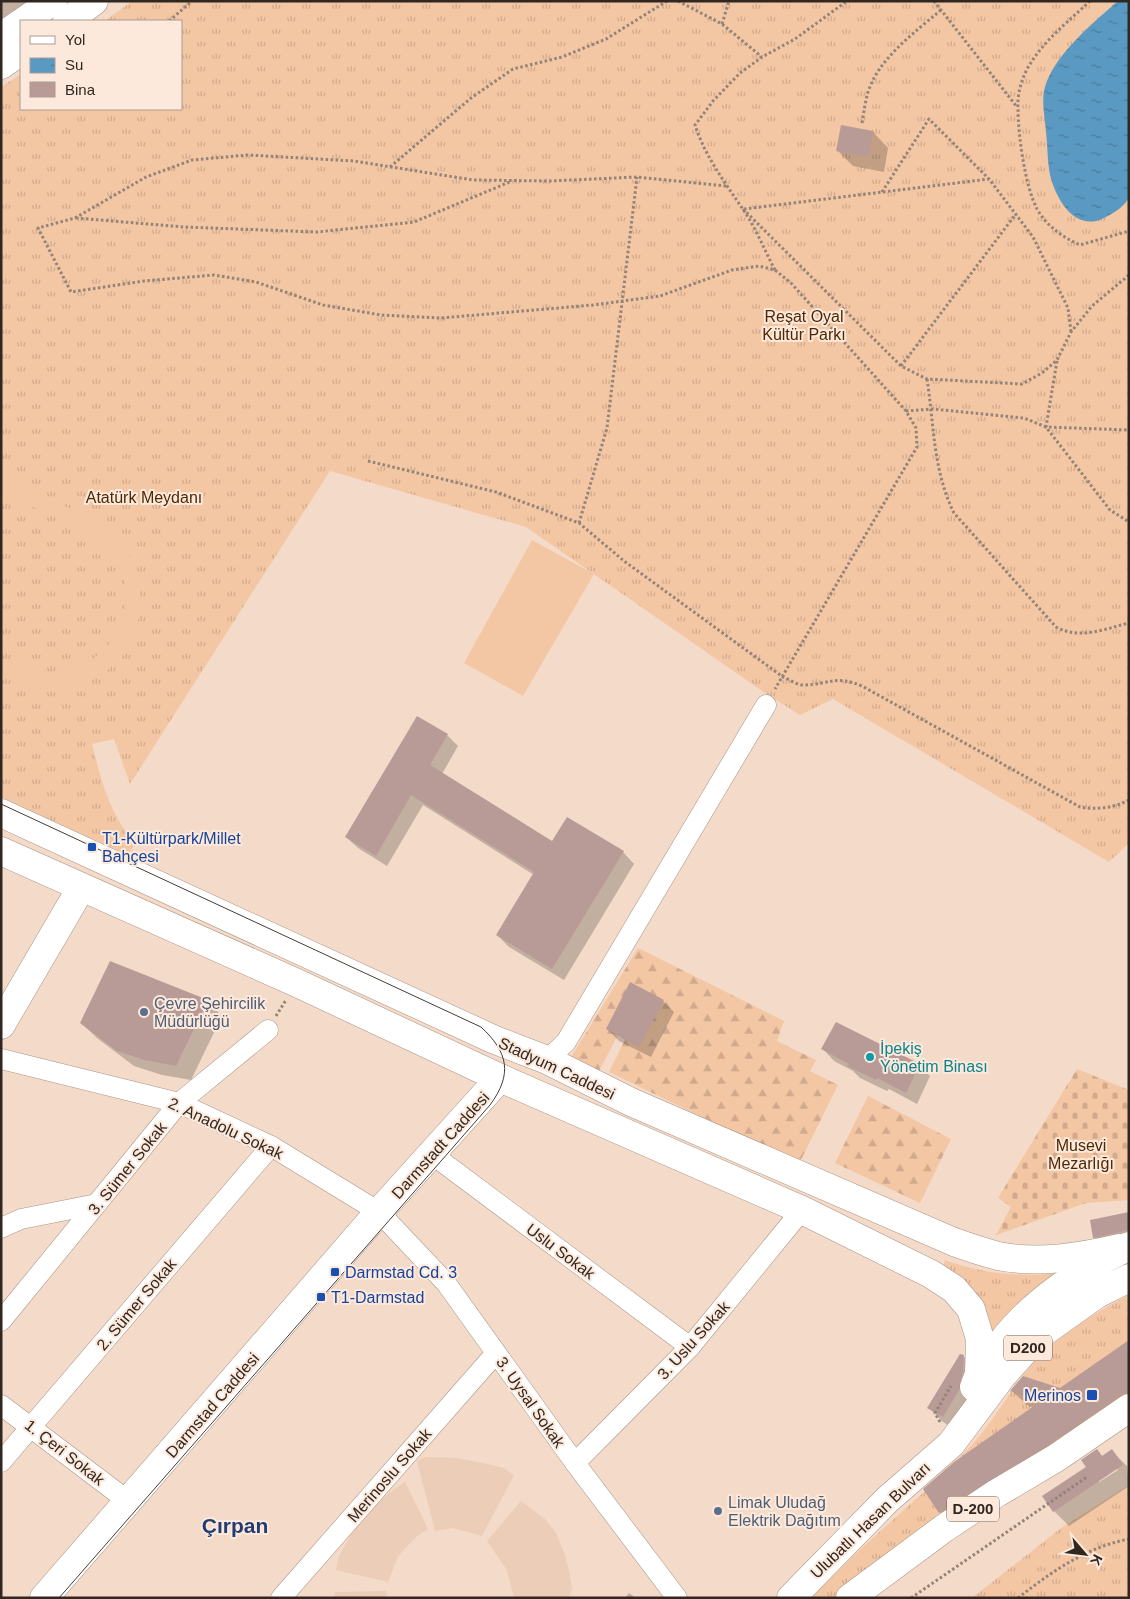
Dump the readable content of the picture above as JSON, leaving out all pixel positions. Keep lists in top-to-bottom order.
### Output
{
  "streets": {
    "main road": [
      "Stadyum Caddesi",
      "Darmstadt Caddesi",
      "D200",
      "Darmstad Caddesi",
      "D-200",
      "Ulubatlı Hasan Bulvarı"
    ],
    "street": [
      "2. Anadolu Sokak",
      "3. Sümer Sokak",
      "Uslu Sokak",
      "2. Sümer Sokak",
      "3. Uslu Sokak",
      "3. Uysal Sokak",
      "1. Çeri Sokak",
      "Merinoslu Sokak"
    ]
  },
  "crossings": [
    ["2. Anadolu Sokak", "Darmstadt Caddesi"],
    ["2. Anadolu Sokak", "3. Sümer Sokak"],
    ["2. Anadolu Sokak", "2. Sümer Sokak"],
    ["2. Anadolu Sokak", "3. Uysal Sokak"],
    ["2. Anadolu Sokak", "Darmstad Caddesi"],
    ["Darmstadt Caddesi", "Uslu Sokak"],
    ["Darmstadt Caddesi", "3. Uysal Sokak"],
    ["Darmstadt Caddesi", "Darmstad Caddesi"],
    ["Uslu Sokak", "3. Uslu Sokak"],
    ["2. Sümer Sokak", "1. Çeri Sokak"],
    ["3. Uslu Sokak", "3. Uysal Sokak"],
    ["D200", "Ulubatlı Hasan Bulvarı"],
    ["3. Uysal Sokak", "Darmstad Caddesi"],
    ["3. Uysal Sokak", "Merinoslu Sokak"],
    ["Darmstad Caddesi", "1. Çeri Sokak"]
  ],
  "districts": ["Çırpan"],
  "parks": ["Reşat Oyal Kültür Parkı", "Atatürk Meydanı", "Musevi Mezarlığı"],
  "places": {
    "transit": [
      "T1-Kültürpark/Millet Bahçesi",
      "Darmstad Cd. 3",
      "T1-Darmstad",
      "Merinos"
    ],
    "other": ["Çevre Şehircilik Müdürlüğü", "İpekiş Yönetim Binası", "Limak Uludağ Elektrik Dağıtım"]
  },
  "legend": ["Yol", "Su", "Bina"],
  "north": "bottom right"
}
